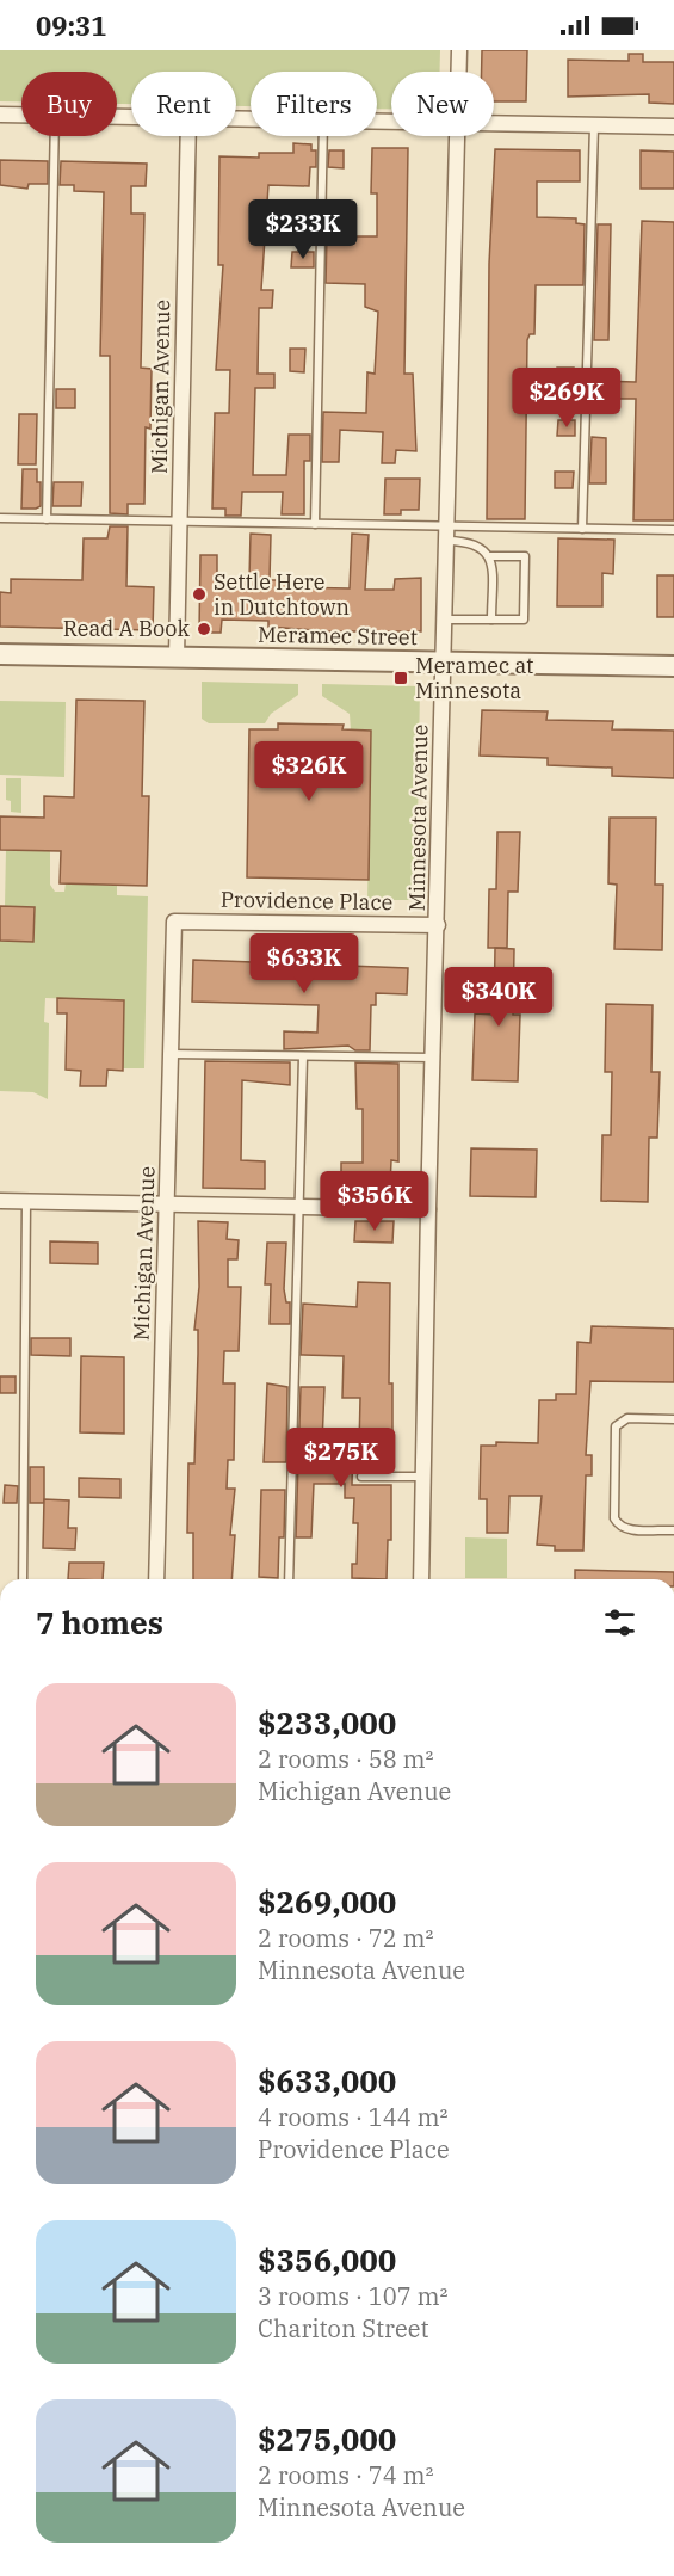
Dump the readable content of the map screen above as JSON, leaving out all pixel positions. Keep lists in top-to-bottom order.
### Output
{
  "streets": {
    "street": [
      "Michigan Avenue",
      "Meramec Street",
      "Minnesota Avenue",
      "Providence Place"
    ]
  },
  "crossings": [
    ["Michigan Avenue", "Meramec Street"],
    ["Michigan Avenue", "Providence Place"],
    ["Meramec Street", "Minnesota Avenue"],
    ["Minnesota Avenue", "Providence Place"]
  ],
  "places": {
    "other": ["Settle Here in Dutchtown", "Read A Book"],
    "transit": ["Meramec at Minnesota"]
  },
  "page": {
    "status": "09:31",
    "chip": [
      "Buy",
      "Rent",
      "Filters",
      "New"
    ],
    "price": [
      "$233K",
      "$269K",
      "$326K",
      "$633K",
      "$340K",
      "$356K",
      "$275K"
    ],
    "heading": "7 homes",
    "list": [
      {
        "name": "$233,000",
        "note": "2 rooms · 58 m² · Michigan Avenue"
      },
      {
        "name": "$269,000",
        "note": "2 rooms · 72 m² · Minnesota Avenue"
      },
      {
        "name": "$633,000",
        "note": "4 rooms · 144 m² · Providence Place"
      },
      {
        "name": "$356,000",
        "note": "3 rooms · 107 m² · Chariton Street"
      },
      {
        "name": "$275,000",
        "note": "2 rooms · 74 m² · Minnesota Avenue"
      }
    ]
  }
}
